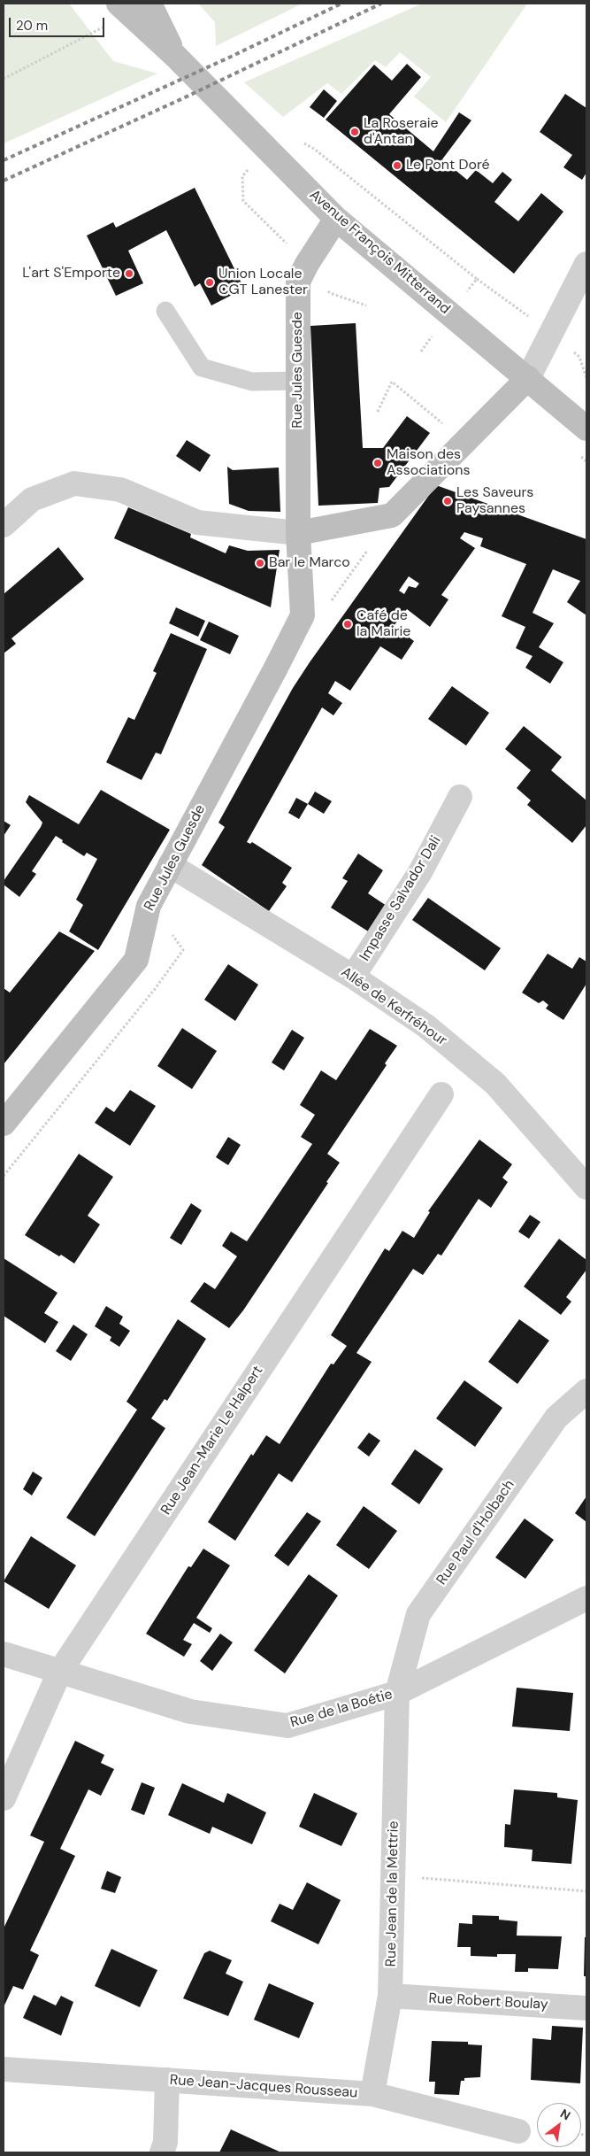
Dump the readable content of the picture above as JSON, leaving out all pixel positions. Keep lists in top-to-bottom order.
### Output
{
  "streets": {
    "street": [
      "Avenue François Mitterrand",
      "Rue Jules Guesde",
      "Impasse Salvador Dali",
      "Allée de Kerfréhour",
      "Rue Jean-Marie Le Halpert",
      "Rue Paul d'Holbach",
      "Rue de la Boétie",
      "Rue Jean de la Mettrie",
      "Rue Robert Boulay",
      "Rue Jean-Jacques Rousseau"
    ]
  },
  "crossings": [
    ["Avenue François Mitterrand", "Rue Jules Guesde"],
    ["Rue Jules Guesde", "Allée de Kerfréhour"],
    ["Impasse Salvador Dali", "Allée de Kerfréhour"],
    ["Rue Jean-Marie Le Halpert", "Rue de la Boétie"],
    ["Rue Paul d'Holbach", "Rue de la Boétie"],
    ["Rue Paul d'Holbach", "Rue Jean de la Mettrie"],
    ["Rue de la Boétie", "Rue Jean de la Mettrie"],
    ["Rue Jean de la Mettrie", "Rue Robert Boulay"],
    ["Rue Jean de la Mettrie", "Rue Jean-Jacques Rousseau"]
  ],
  "places": [
    "La Roseraie d'Antan",
    "Le Pont Doré",
    "L'art S'Emporte",
    "Union Locale CGT Lanester",
    "Maison des Associations",
    "Les Saveurs Paysannes",
    "Bar le Marco",
    "Café de la Mairie"
  ],
  "scale_bar": "20 m",
  "north": "top right"
}
